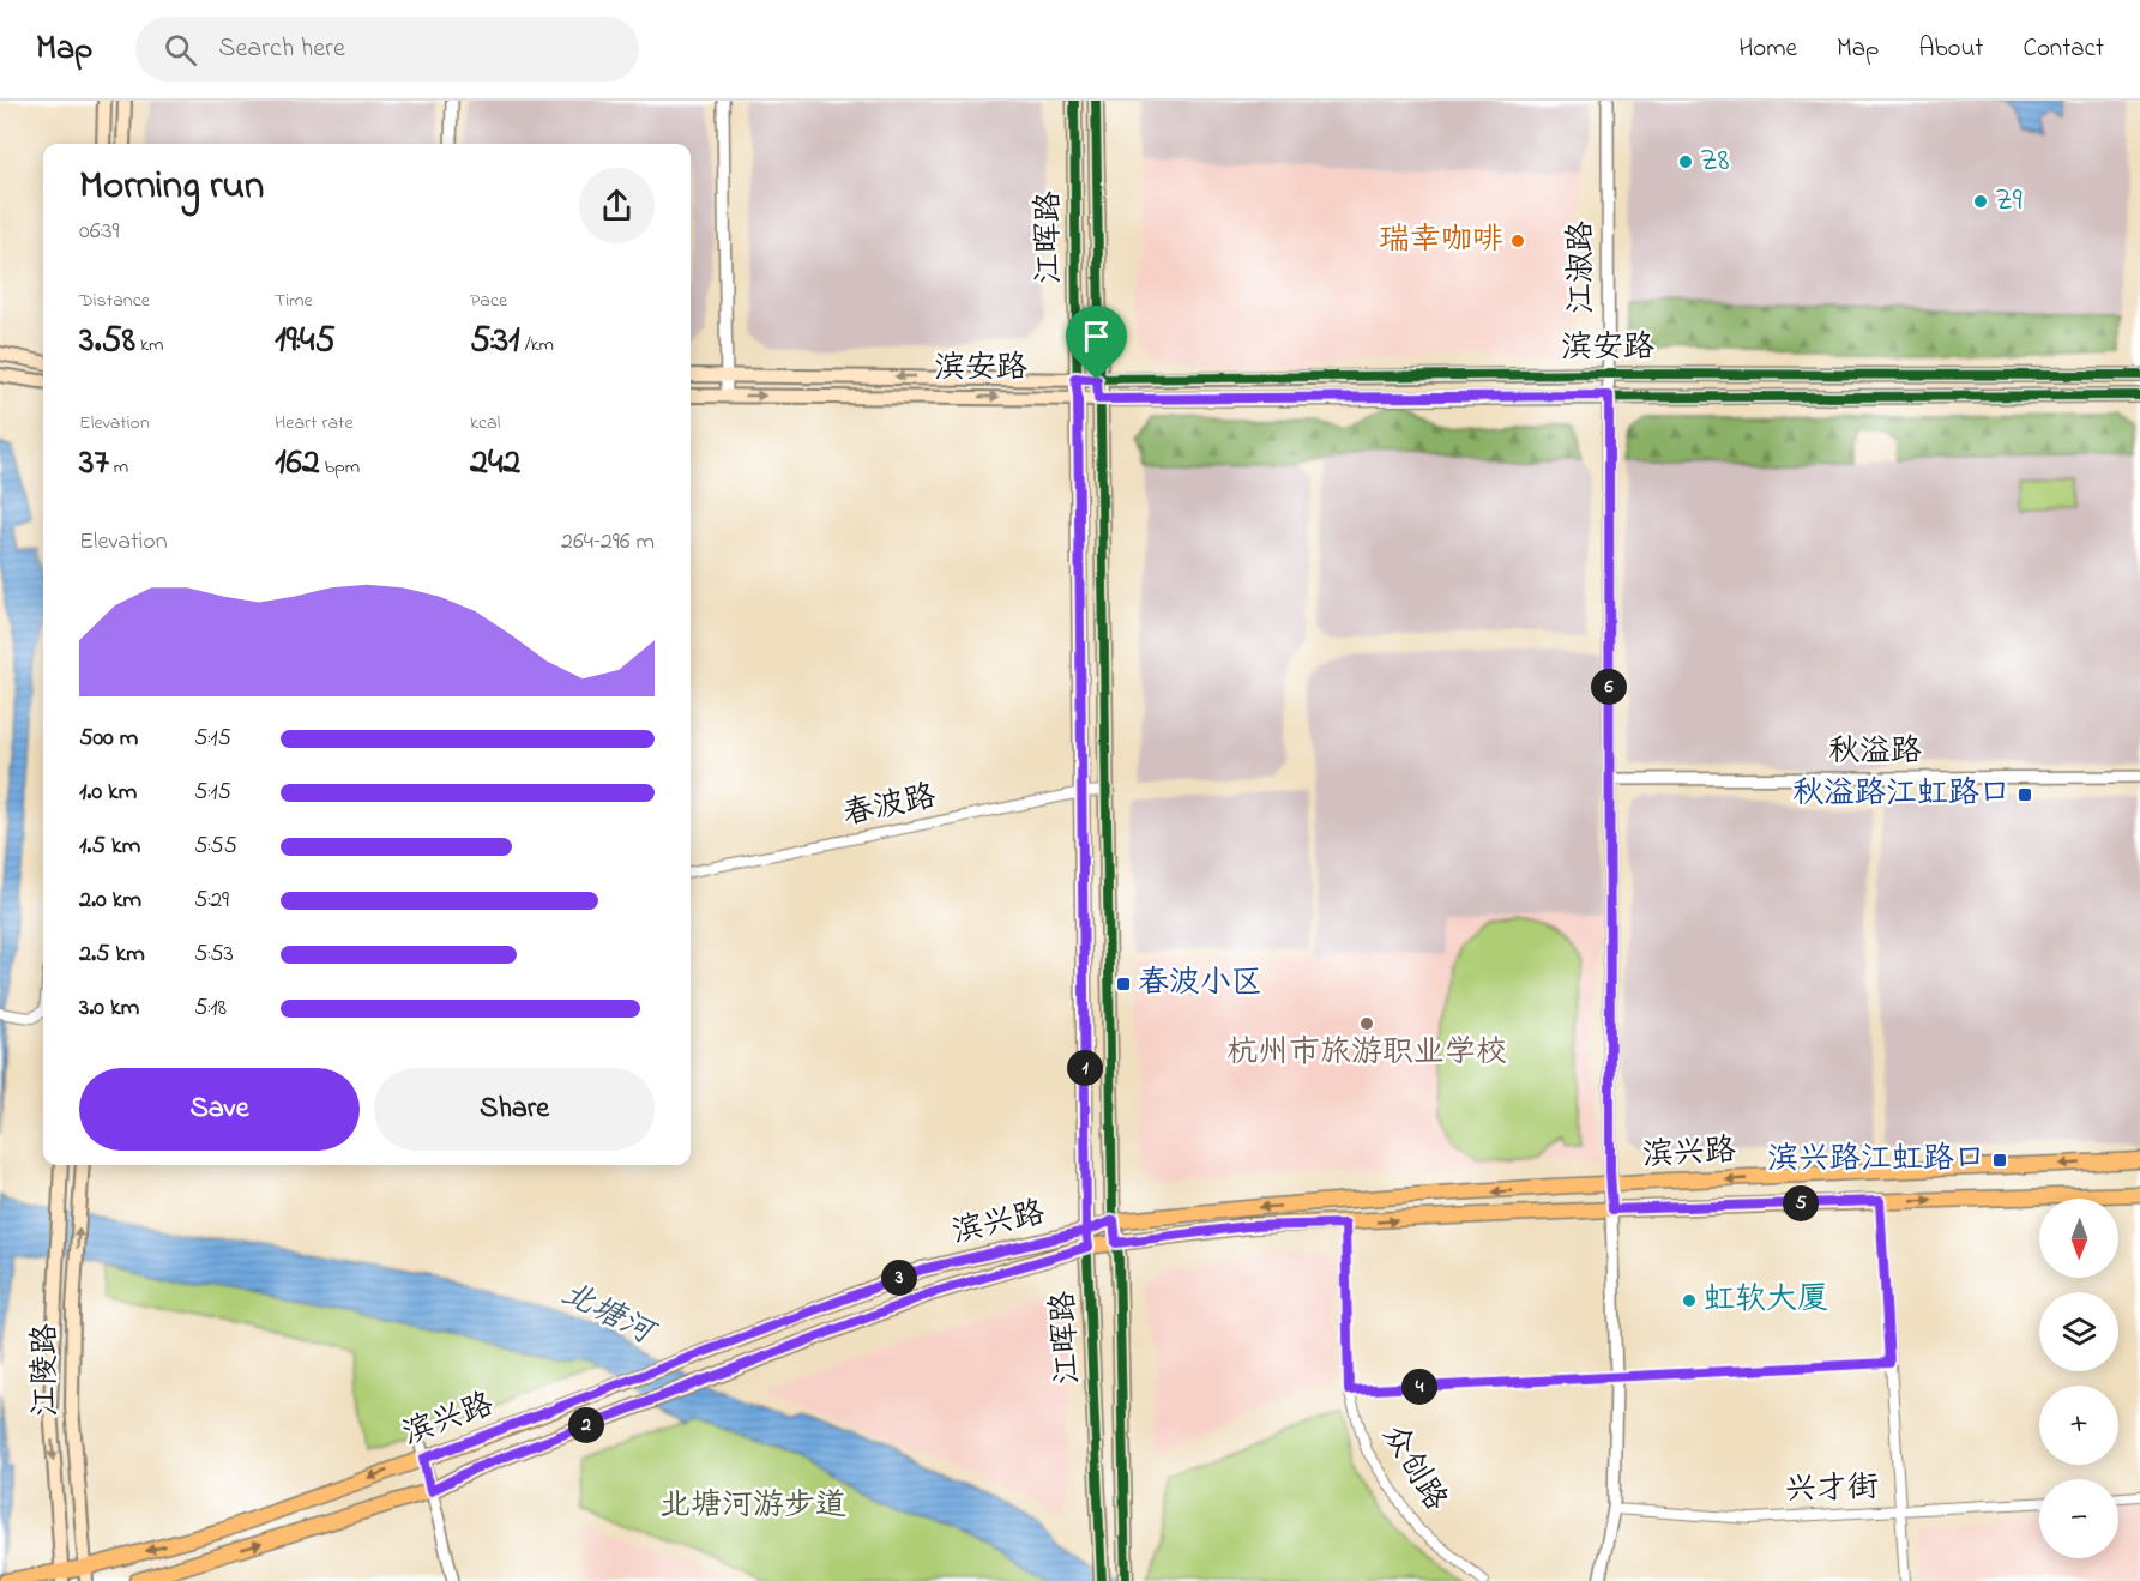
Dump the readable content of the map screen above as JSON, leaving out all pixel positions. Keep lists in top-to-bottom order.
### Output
{
  "streets": {
    "main road": [
      "江晖路",
      "滨安路",
      "滨兴路",
      "江陵路"
    ],
    "street": [
      "江淑路",
      "秋溢路",
      "春波路",
      "众创路",
      "兴才街"
    ]
  },
  "crossings": [
    ["江晖路", "滨安路"],
    ["江晖路", "春波路"],
    ["江晖路", "滨兴路"],
    ["江淑路", "滨安路"],
    ["江淑路", "秋溢路"],
    ["江淑路", "滨兴路"],
    ["江淑路", "兴才街"],
    ["滨兴路", "江陵路"],
    ["滨兴路", "众创路"]
  ],
  "water": ["北塘河"],
  "parks": ["北塘河游步道"],
  "places": {
    "other": [
      "Z8",
      "Z9",
      "瑞幸咖啡",
      "杭州市旅游职业学校",
      "虹软大厦"
    ],
    "transit": ["秋溢路江虹路口", "春波小区", "滨兴路江虹路口"]
  },
  "north": "bottom",
  "page": {
    "header": "Map",
    "search": "Search here",
    "nav": [
      "Home",
      "Map",
      "About",
      "Contact"
    ],
    "heading": ["Morning run", "06:39"],
    "stats": [
      ["Distance", "3.58 km"],
      ["Time", "19:45"],
      ["Pace", "5:31 /km"],
      ["Elevation", "37 m"],
      ["Heart rate", "162 bpm"],
      ["kcal", "242"]
    ],
    "chart": ["Elevation", "264–296 m"],
    "pins": [
      "6",
      "1",
      "5",
      "3",
      "4",
      "2"
    ],
    "list": [
      {
        "name": "500 m",
        "note": "5:15"
      },
      {
        "name": "1.0 km",
        "note": "5:15"
      },
      {
        "name": "1.5 km",
        "note": "5:55"
      },
      {
        "name": "2.0 km",
        "note": "5:29"
      },
      {
        "name": "2.5 km",
        "note": "5:53"
      },
      {
        "name": "3.0 km",
        "note": "5:18"
      }
    ],
    "buttons": ["Save", "Share"],
    "map_buttons": ["+", "−"]
  }
}
